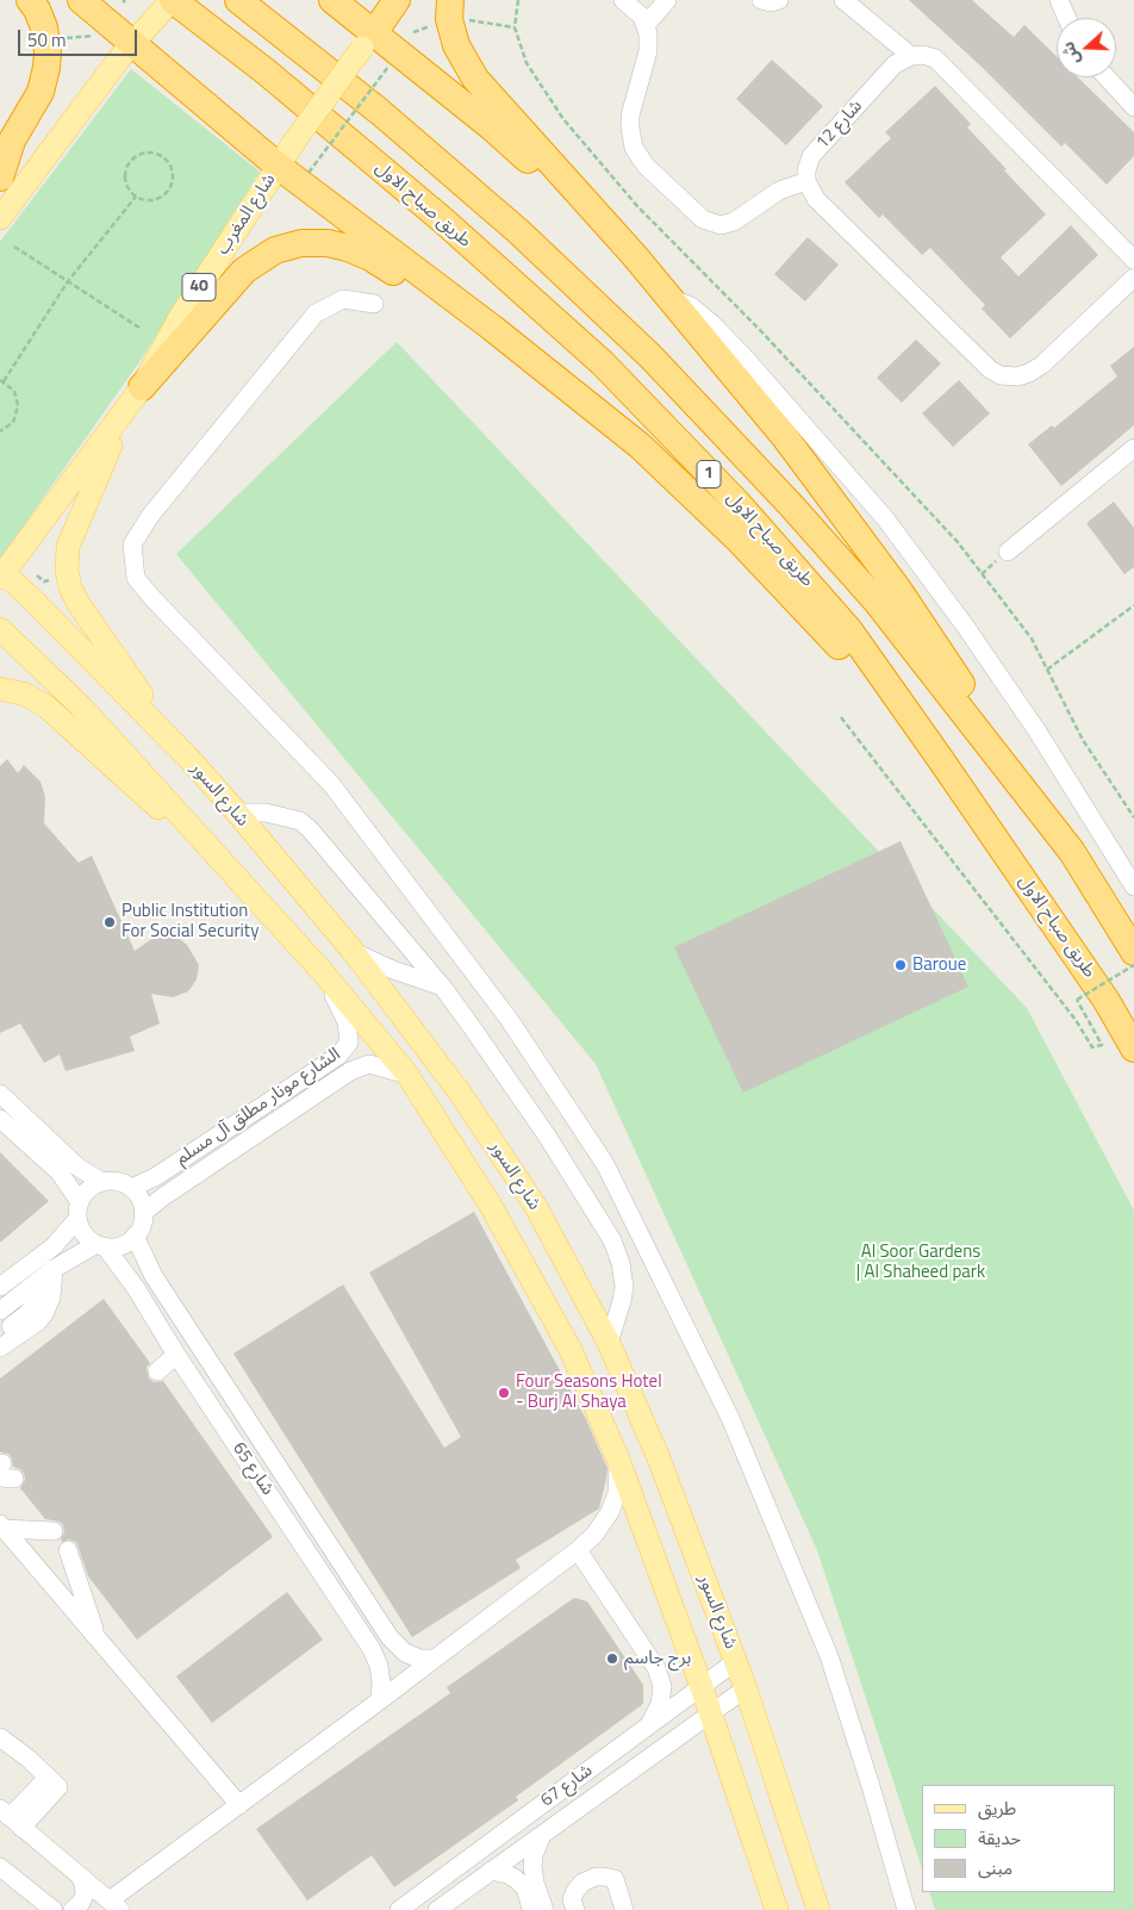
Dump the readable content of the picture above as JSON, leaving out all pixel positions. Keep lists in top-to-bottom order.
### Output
{
  "streets": {
    "highway": [
      "طريق صباح الاول",
      "شارع المغرب",
      "40",
      "1"
    ],
    "main road": ["شارع السور"],
    "street": [
      "شارع 12",
      "الشارع مونار مطلق آل مسلم",
      "شارع 65",
      "شارع 67"
    ]
  },
  "crossings": [
    ["شارع المغرب", "شارع السور"],
    ["شارع السور", "الشارع مونار مطلق آل مسلم"],
    ["شارع السور", "شارع 67"],
    ["الشارع مونار مطلق آل مسلم", "شارع 65"]
  ],
  "parks": ["Al Soor Gardens | Al Shaheed park"],
  "places": [
    "Public Institution For Social Security",
    "Baroue",
    "Four Seasons Hotel - Burj Al Shaya",
    "برج جاسم"
  ],
  "legend": ["طريق", "حديقة", "مبنى"],
  "scale_bar": "50 m",
  "north": "left"
}
